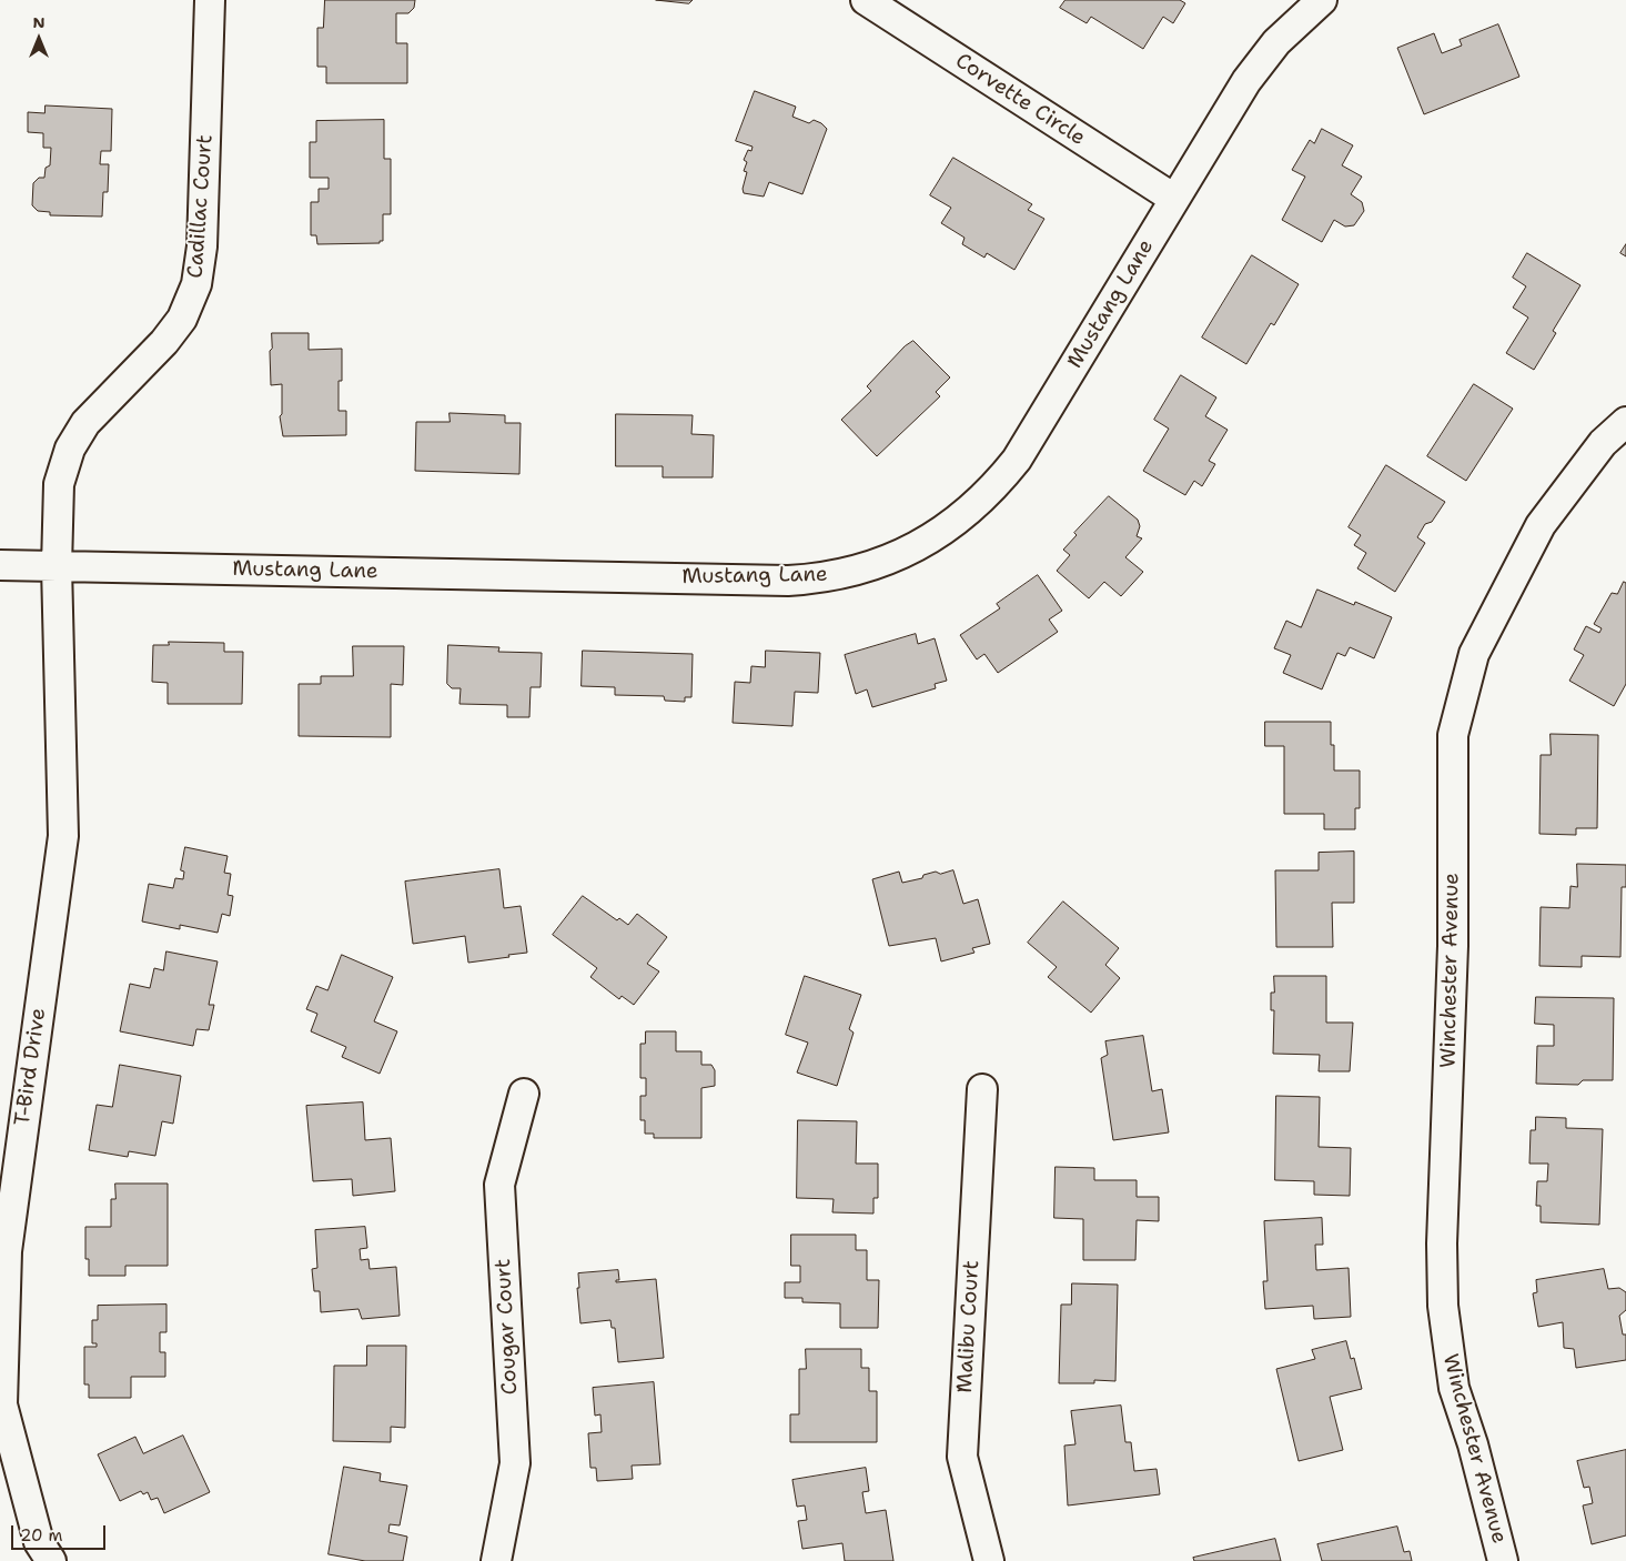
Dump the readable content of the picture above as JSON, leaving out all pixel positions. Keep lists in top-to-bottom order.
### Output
{
  "streets": {
    "street": [
      "Corvette Circle",
      "Cadillac Court",
      "Mustang Lane",
      "Winchester Avenue",
      "T-Bird Drive",
      "Cougar Court",
      "Malibu Court"
    ]
  },
  "crossings": [
    ["Corvette Circle", "Mustang Lane"],
    ["Cadillac Court", "Mustang Lane"],
    ["Cadillac Court", "T-Bird Drive"],
    ["Mustang Lane", "T-Bird Drive"]
  ],
  "scale_bar": "20 m",
  "north": "top"
}
